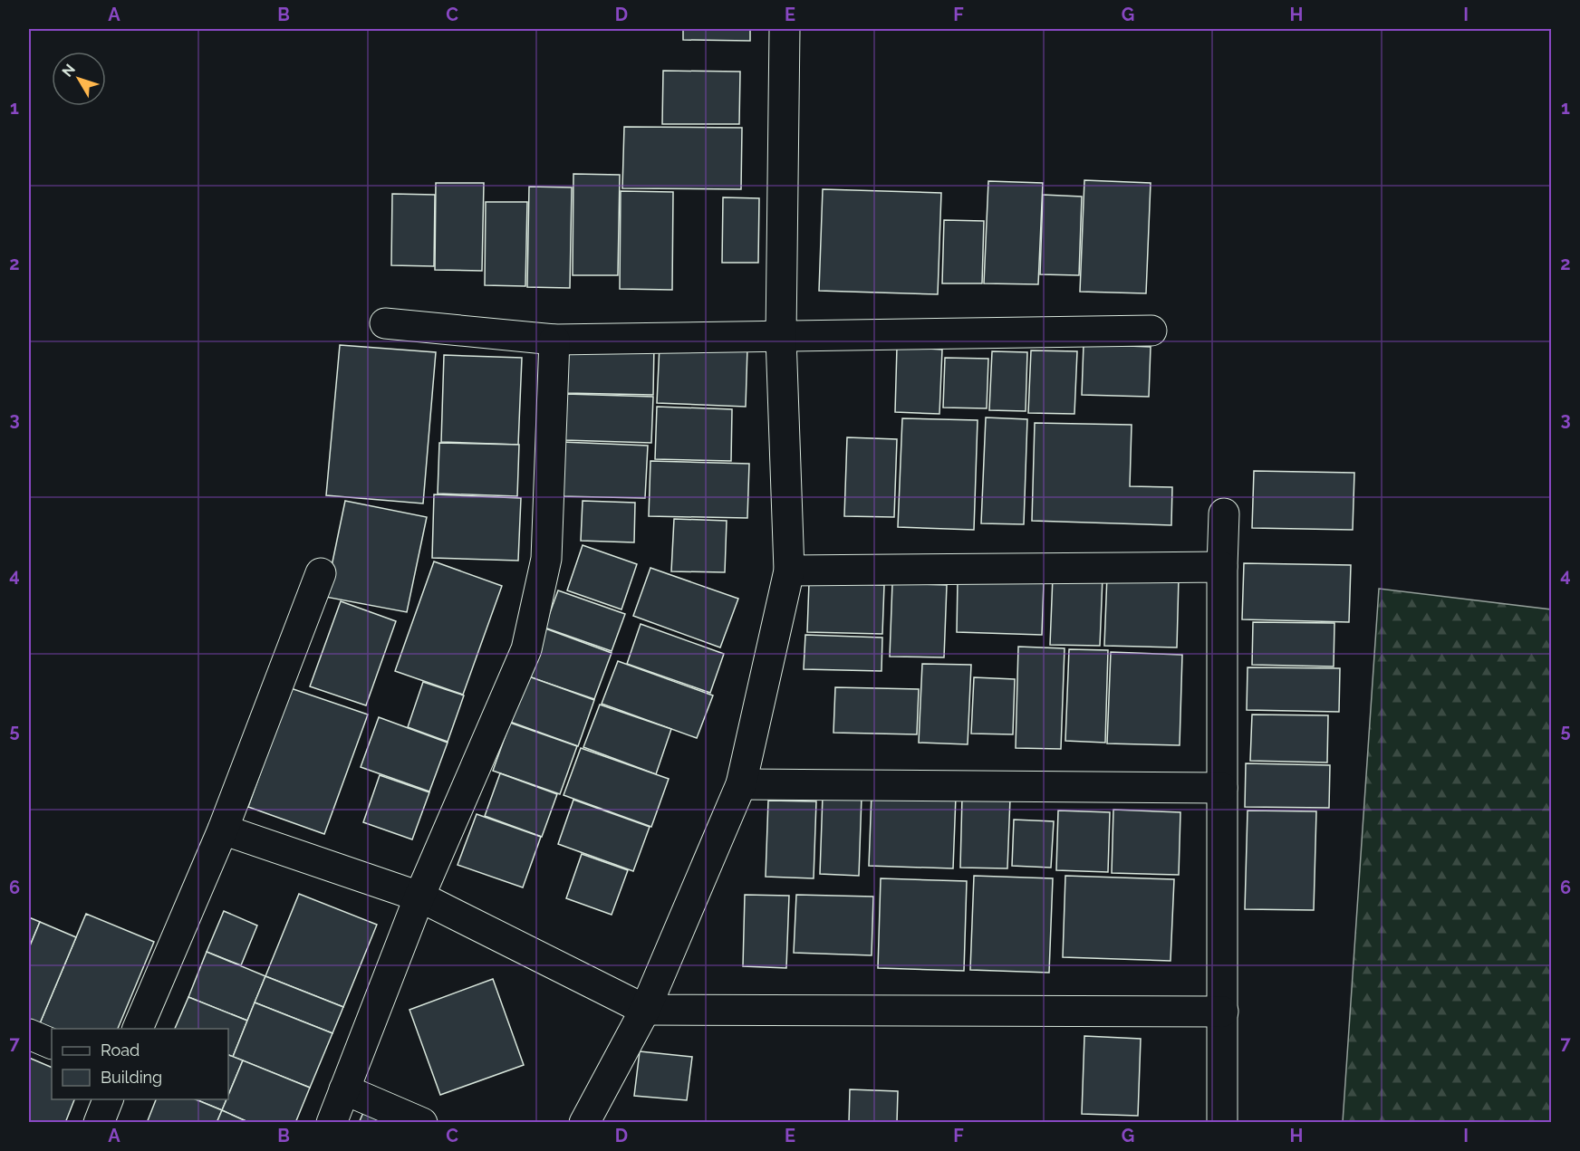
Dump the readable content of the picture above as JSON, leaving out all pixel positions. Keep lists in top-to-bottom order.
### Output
{
  "legend": ["Road", "Building"],
  "north": "top left",
  "grid": {
    "columns": [
      "A",
      "B",
      "C",
      "D",
      "E",
      "F",
      "G",
      "H",
      "I"
    ],
    "rows": [
      "1",
      "2",
      "3",
      "4",
      "5",
      "6",
      "7"
    ]
  }
}
